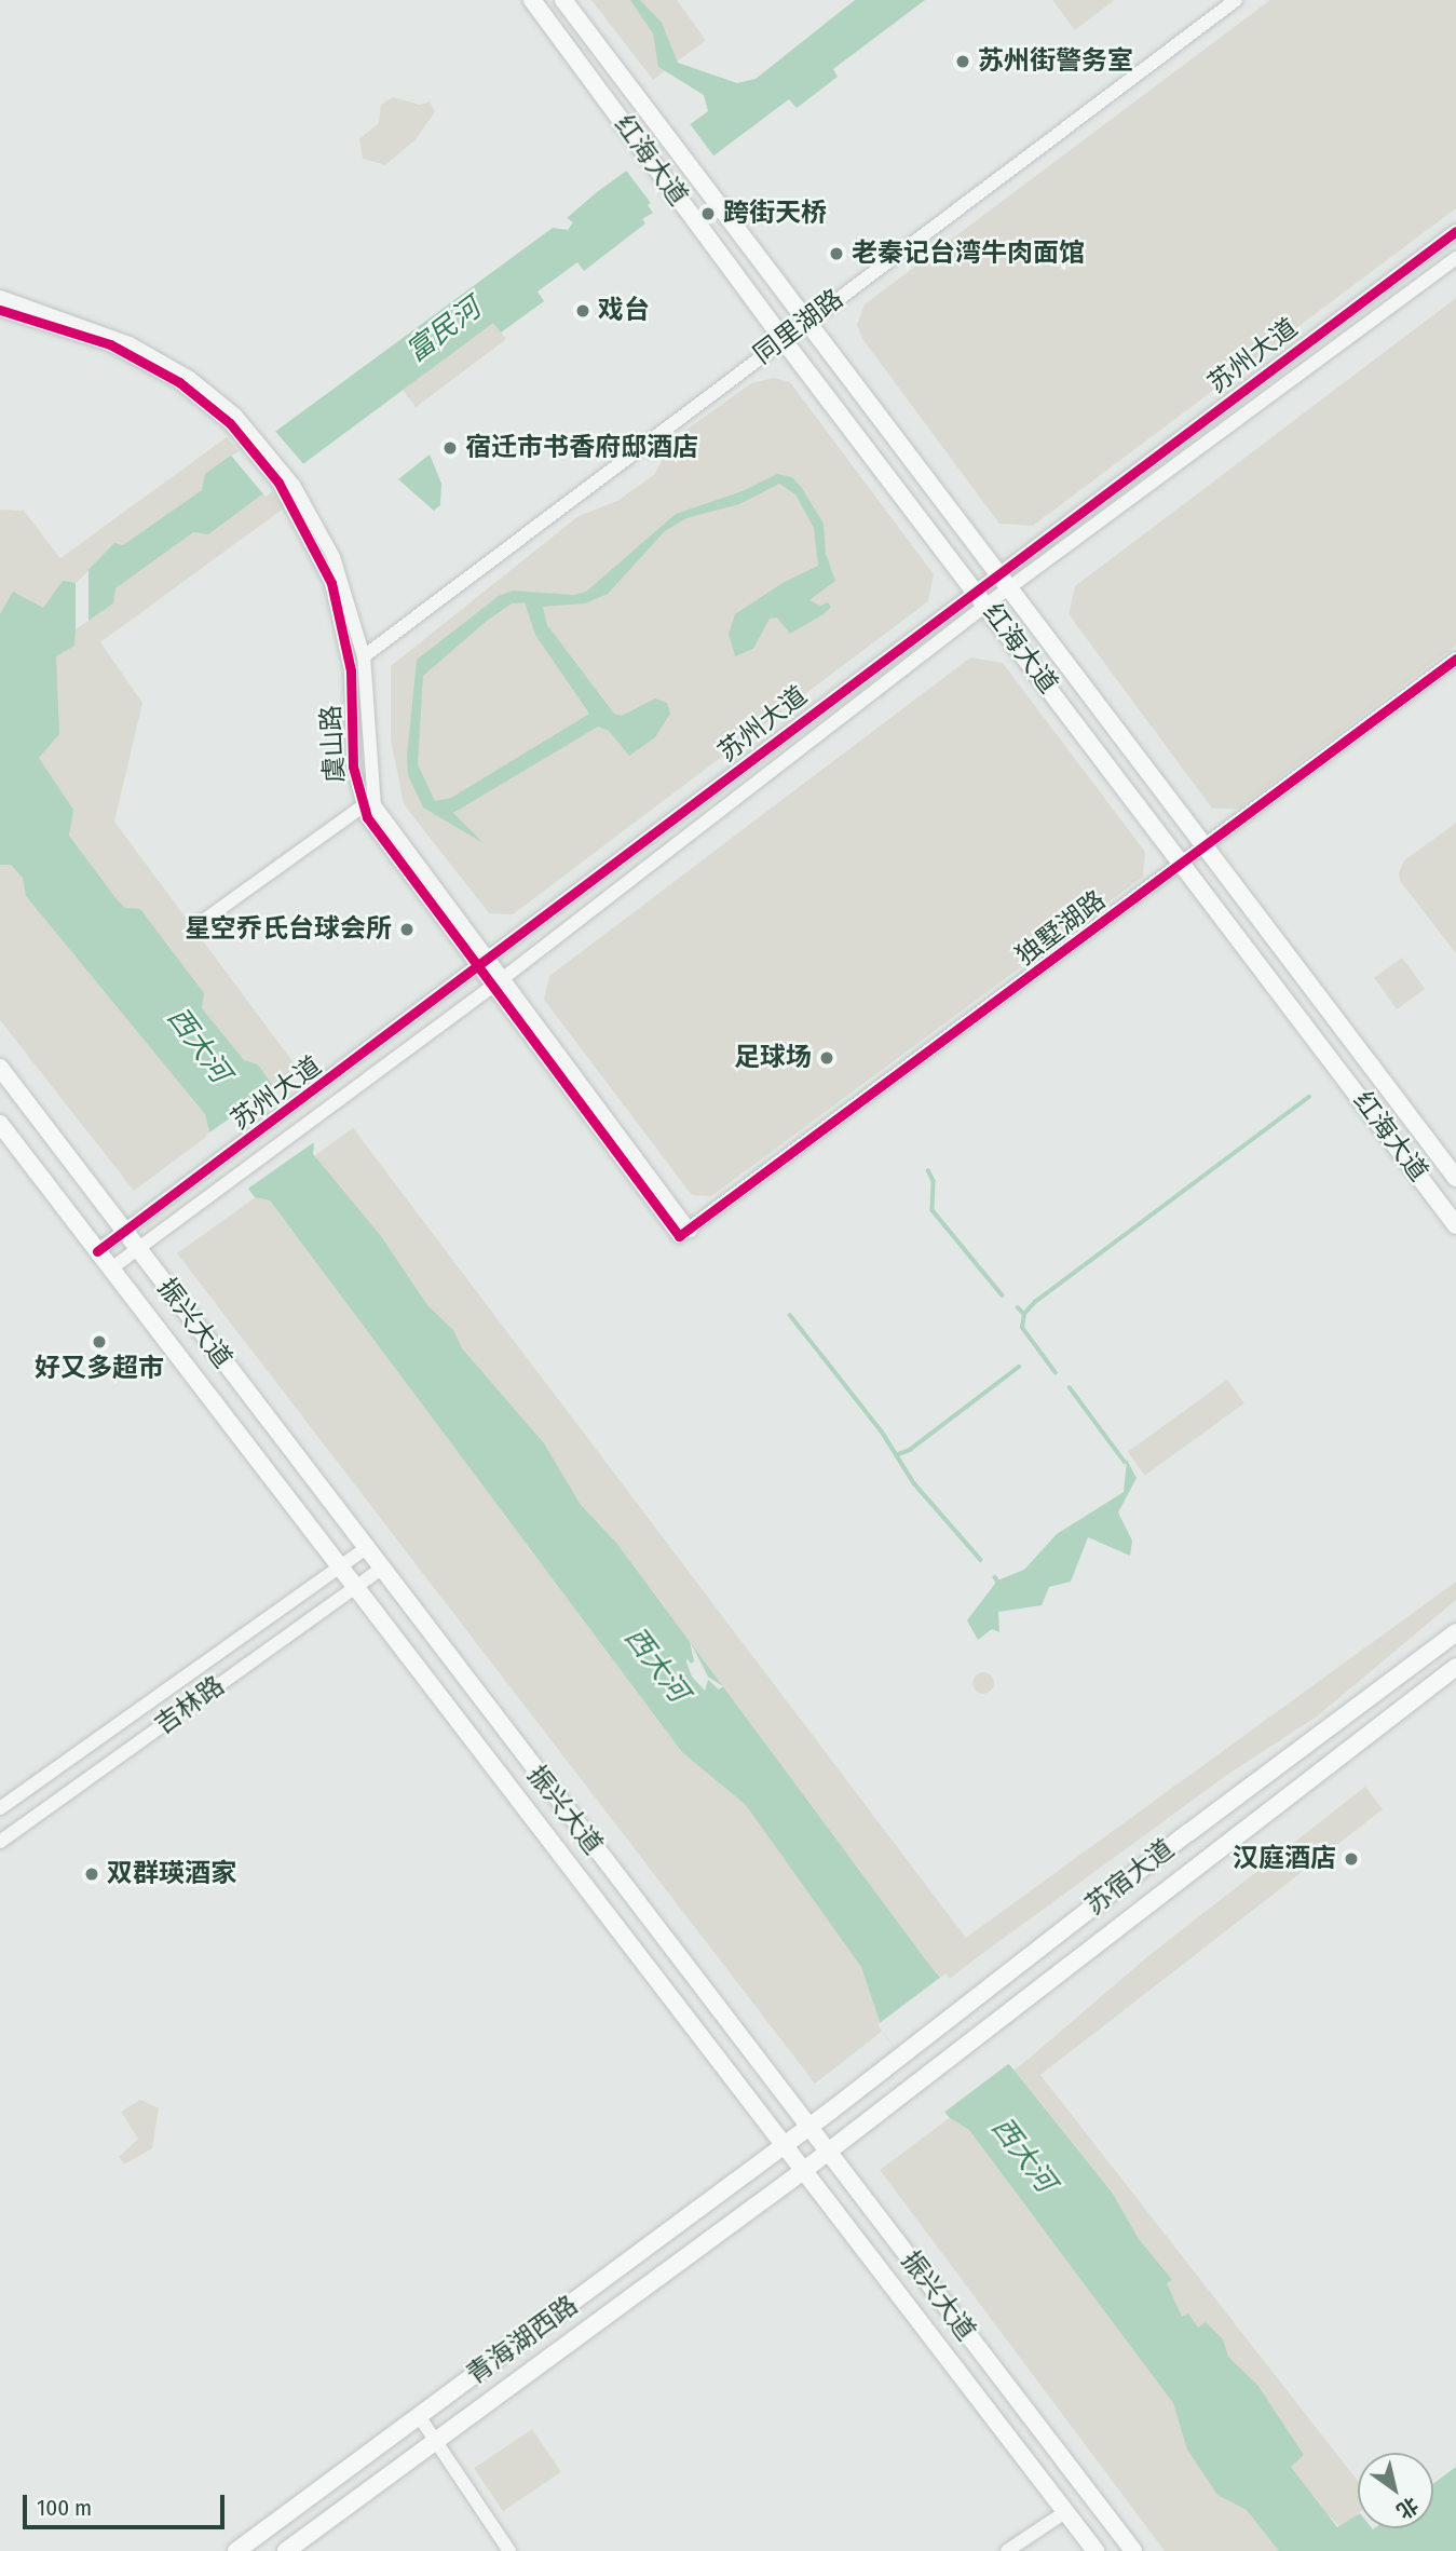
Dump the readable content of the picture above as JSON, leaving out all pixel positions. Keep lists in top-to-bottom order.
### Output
{
  "streets": {
    "main road": [
      "红海大道",
      "振兴大道",
      "苏宿大道",
      "青海湖西路"
    ],
    "street": [
      "同里湖路",
      "苏州大道",
      "虞山路",
      "独墅湖路",
      "吉林路"
    ]
  },
  "crossings": [
    ["红海大道", "同里湖路"],
    ["红海大道", "苏州大道"],
    ["红海大道", "独墅湖路"],
    ["同里湖路", "虞山路"],
    ["苏州大道", "虞山路"],
    ["苏州大道", "振兴大道"],
    ["虞山路", "独墅湖路"],
    ["振兴大道", "吉林路"],
    ["振兴大道", "苏宿大道"],
    ["振兴大道", "青海湖西路"],
    ["苏宿大道", "青海湖西路"]
  ],
  "water": ["富民河", "西大河"],
  "places": [
    "苏州街警务室",
    "跨街天桥",
    "老秦记台湾牛肉面馆",
    "戏台",
    "宿迁市书香府邸酒店",
    "星空乔氏台球会所",
    "足球场",
    "好又多超市",
    "汉庭酒店",
    "双群瑛酒家"
  ],
  "scale_bar": "100 m",
  "north": "bottom right"
}
